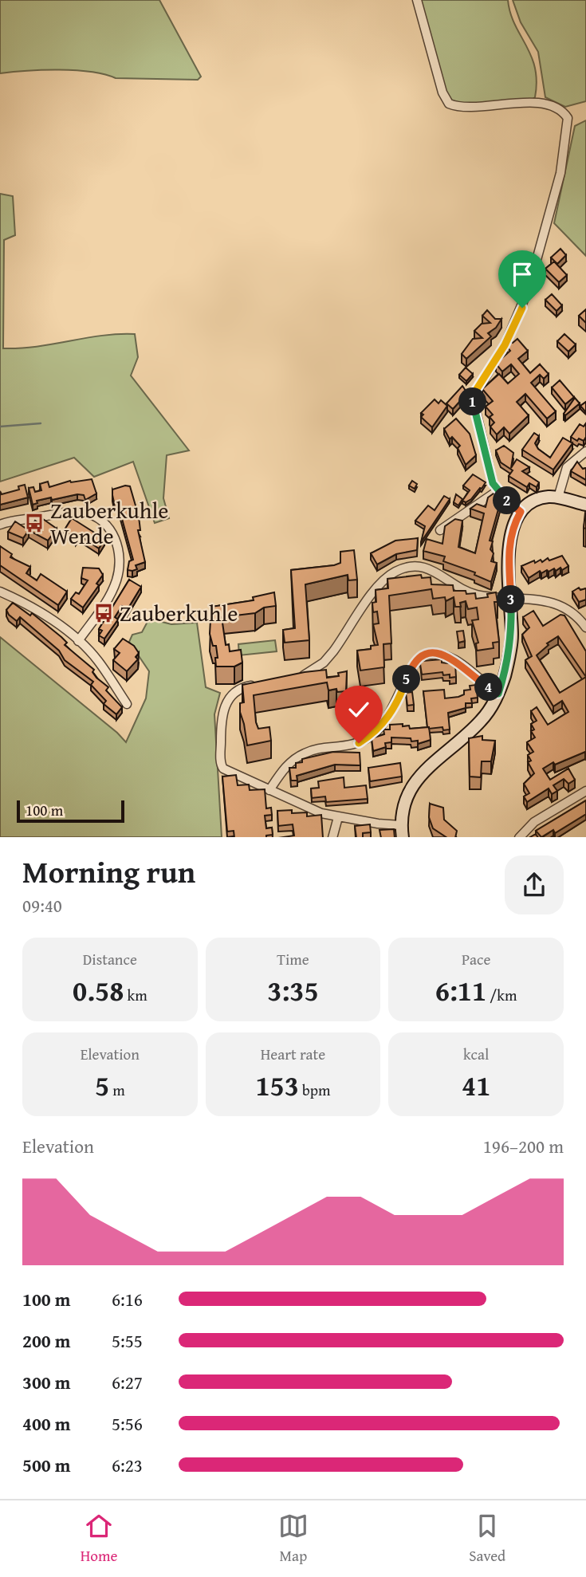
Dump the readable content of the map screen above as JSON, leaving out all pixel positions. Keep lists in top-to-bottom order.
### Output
{
  "places": {
    "bus stop": ["Zauberkuhle Wende", "Zauberkuhle"]
  },
  "scale_bar": "100 m",
  "page": {
    "pins": [
      "1",
      "2",
      "3",
      "5",
      "4"
    ],
    "scale": "100 m",
    "heading": ["Morning run", "09:40"],
    "stats": [
      ["Distance", "0.58 km"],
      ["Time", "3:35"],
      ["Pace", "6:11 /km"],
      ["Elevation", "5 m"],
      ["Heart rate", "153 bpm"],
      ["kcal", "41"]
    ],
    "chart": ["Elevation", "196–200 m"],
    "list": [
      {
        "name": "100 m",
        "note": "6:16"
      },
      {
        "name": "200 m",
        "note": "5:55"
      },
      {
        "name": "300 m",
        "note": "6:27"
      },
      {
        "name": "400 m",
        "note": "5:56"
      },
      {
        "name": "500 m",
        "note": "6:23"
      }
    ],
    "tabs": ["Home", "Map", "Saved"]
  }
}
